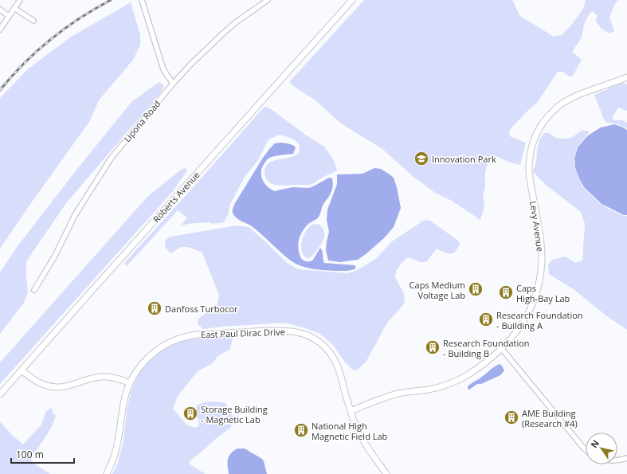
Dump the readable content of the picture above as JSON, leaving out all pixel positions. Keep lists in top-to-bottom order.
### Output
{
  "streets": {
    "street": [
      "Lipona Road",
      "Roberts Avenue",
      "Levy Avenue",
      "East Paul Dirac Drive"
    ]
  },
  "crossings": [
    ["Levy Avenue", "East Paul Dirac Drive"]
  ],
  "places": {
    "school or university": ["Innovation Park"],
    "building": [
      "Caps Medium Voltage Lab",
      "Caps High-Bay Lab",
      "Danfoss Turbocor",
      "Research Foundation - Building A",
      "Research Foundation - Building B",
      "Storage Building - Magnetic Lab",
      "AME Building (Research #4)",
      "National High Magnetic Field Lab"
    ]
  },
  "scale_bar": "100 m",
  "north": "top left"
}
